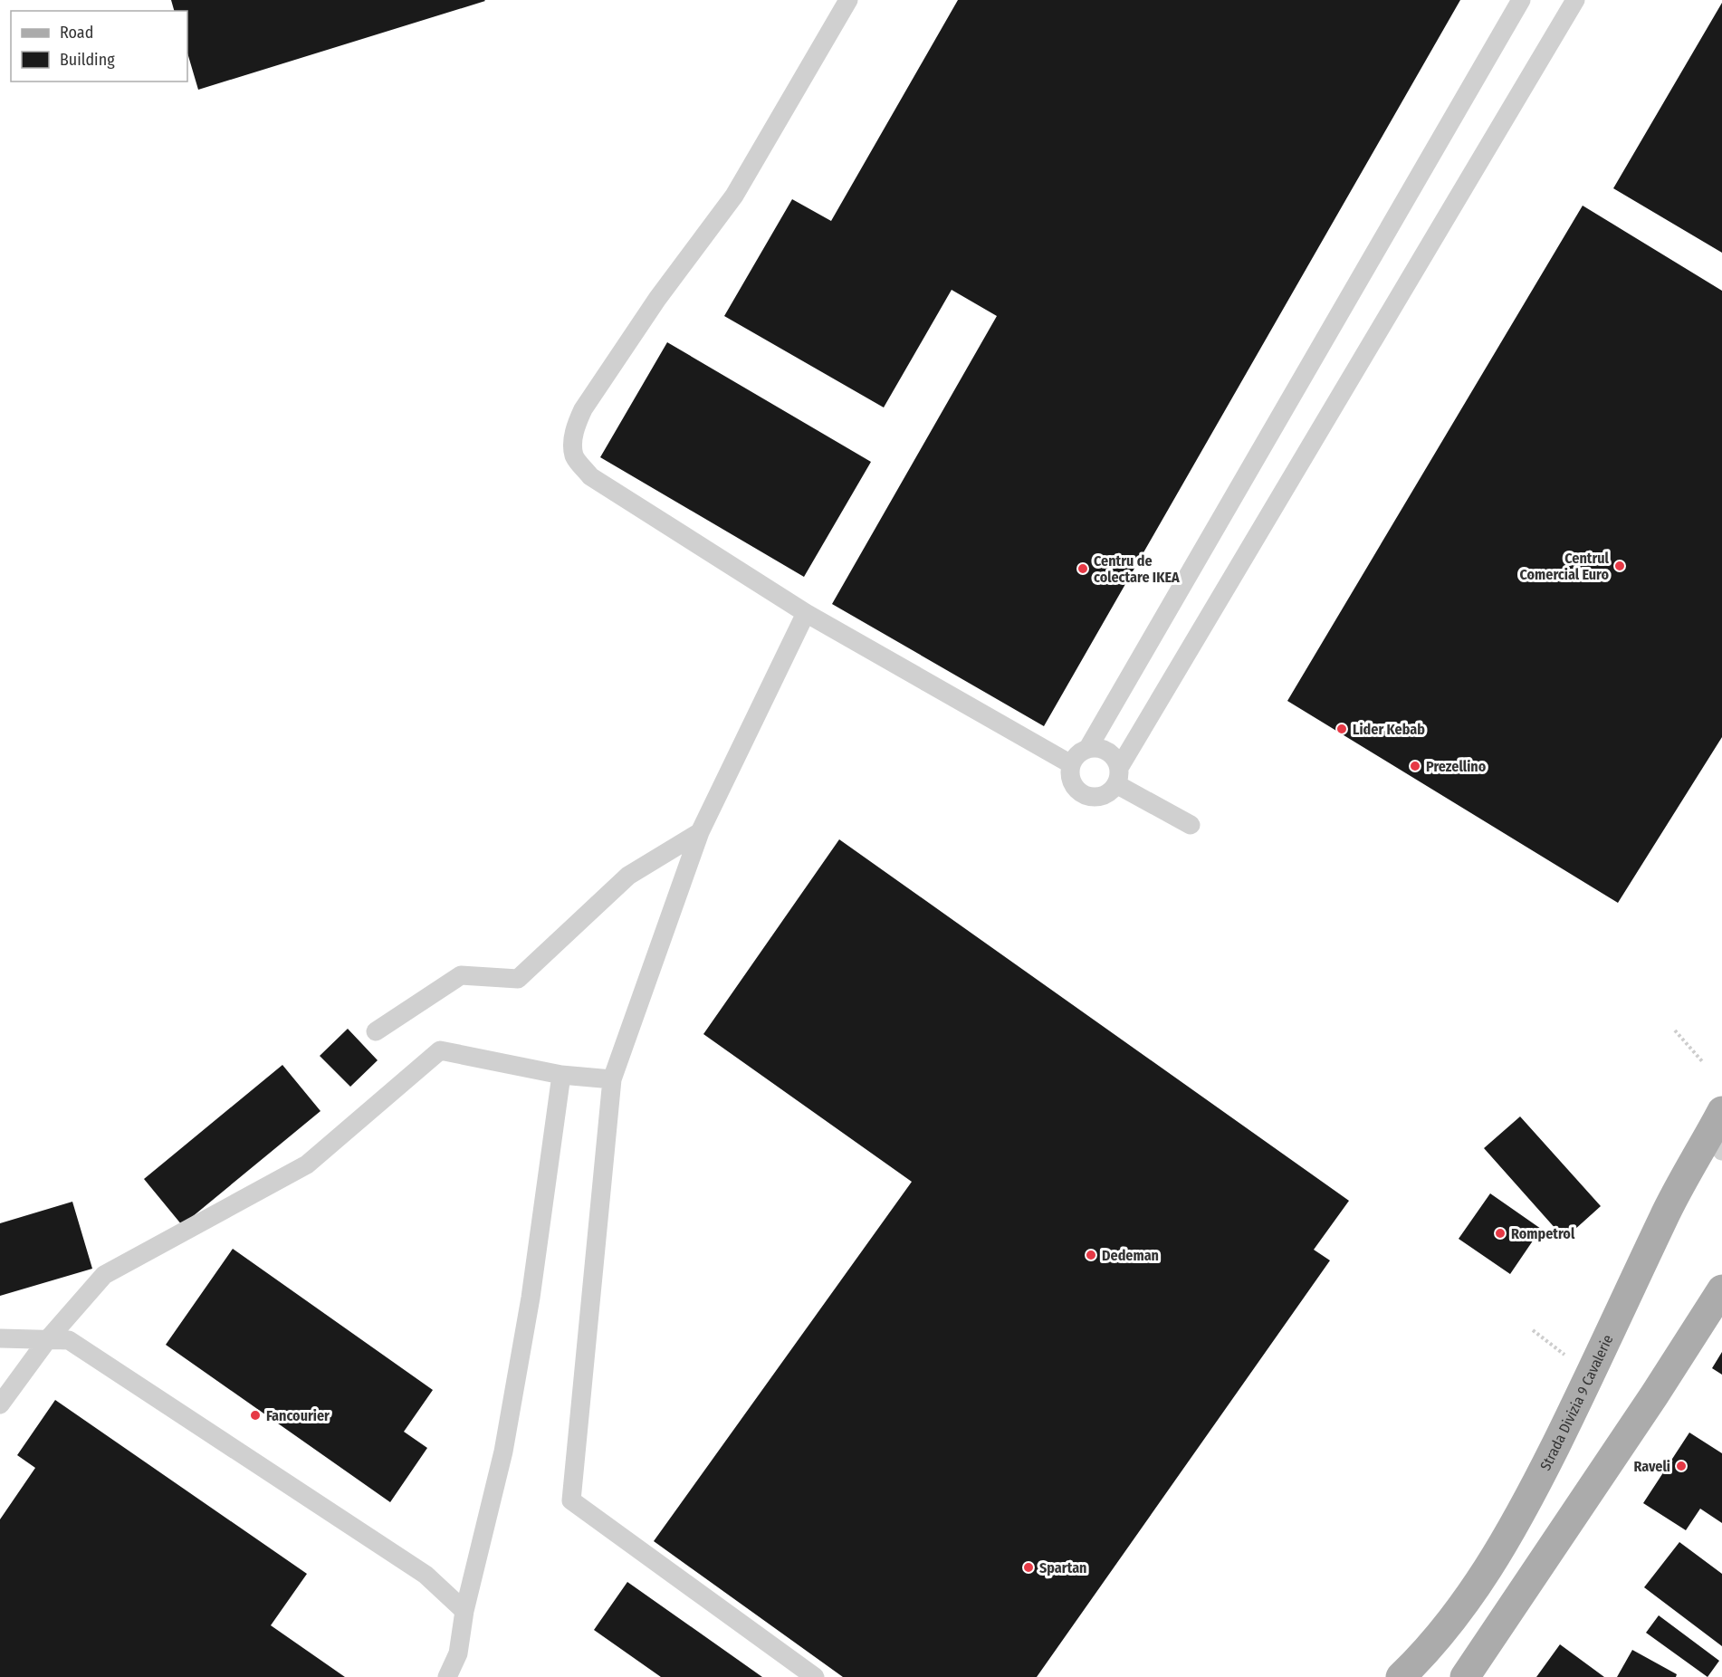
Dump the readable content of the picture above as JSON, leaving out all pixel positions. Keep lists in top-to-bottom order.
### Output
{
  "streets": {
    "main road": ["Strada Divizia 9 Cavalerie"]
  },
  "places": [
    "Centrul Comercial Euro",
    "Centru de colectare IKEA",
    "Lider Kebab",
    "Prezellino",
    "Rompetrol",
    "Dedeman",
    "Fancourier",
    "Raveli",
    "Spartan"
  ],
  "legend": ["Road", "Building"]
}
